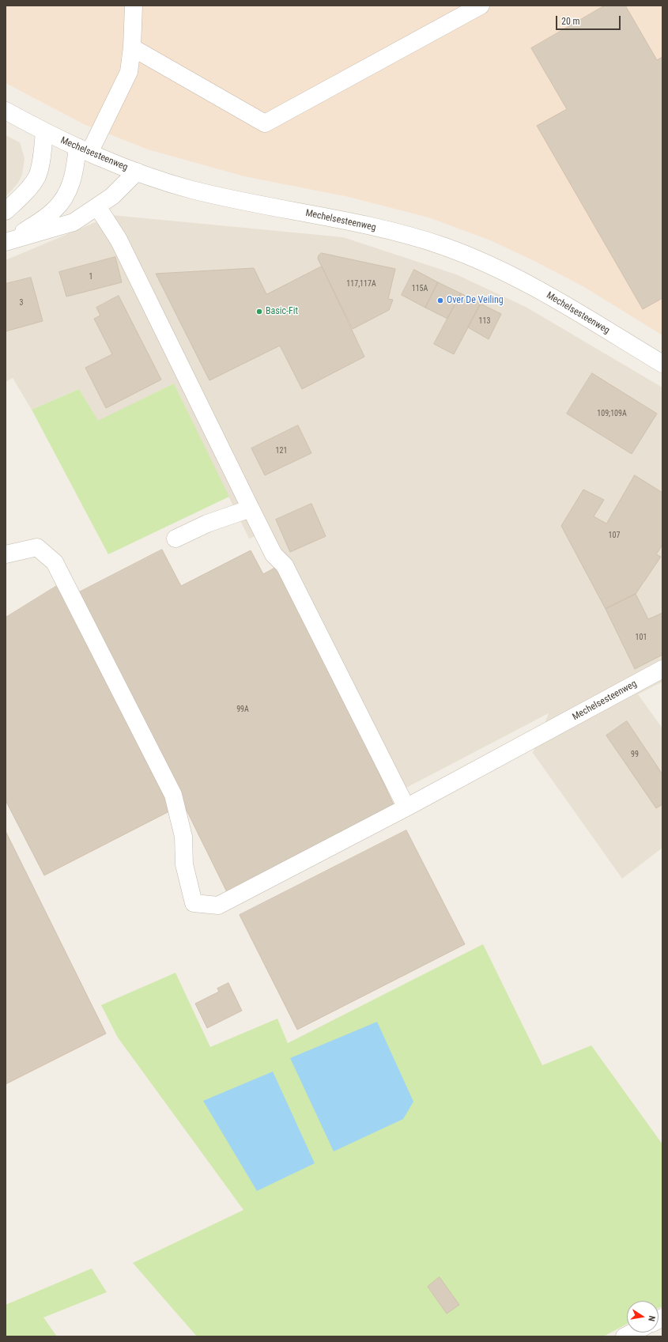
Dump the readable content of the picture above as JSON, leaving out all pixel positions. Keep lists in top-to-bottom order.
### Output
{
  "streets": {
    "street": ["Mechelsesteenweg"]
  },
  "places": ["Over De Veiling", "Basic-Fit"],
  "house_numbers": [
    "1",
    "117,117A",
    "115A",
    "3",
    "113",
    "109;109A",
    "121",
    "107",
    "101",
    "99A",
    "99"
  ],
  "scale_bar": "20 m",
  "north": "right"
}
